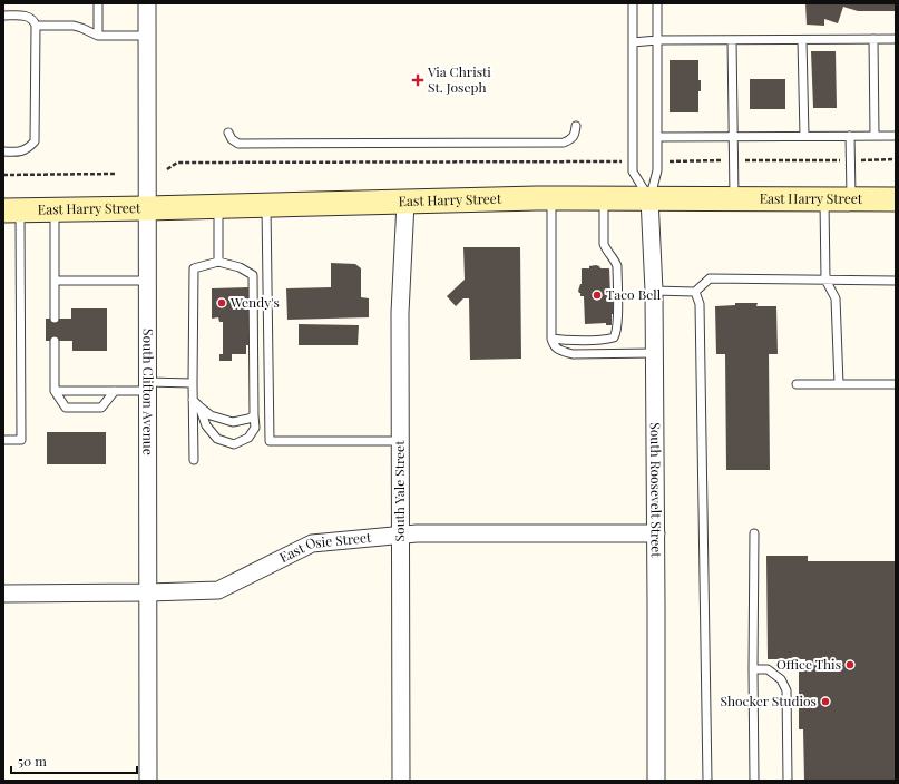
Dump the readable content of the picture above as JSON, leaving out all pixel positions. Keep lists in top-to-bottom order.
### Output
{
  "streets": {
    "main road": ["East Harry Street"],
    "street": [
      "South Clifton Avenue",
      "South Roosevelt Street",
      "South Yale Street",
      "East Osie Street"
    ]
  },
  "crossings": [
    ["East Harry Street", "South Clifton Avenue"],
    ["East Harry Street", "South Roosevelt Street"],
    ["East Harry Street", "South Yale Street"],
    ["South Clifton Avenue", "East Osie Street"],
    ["South Roosevelt Street", "East Osie Street"],
    ["South Yale Street", "East Osie Street"]
  ],
  "places": {
    "health": ["Via Christi St. Joseph"],
    "other": [
      "Taco Bell",
      "Wendy's",
      "Office This",
      "Shocker Studios"
    ]
  },
  "scale_bar": "50 m"
}
